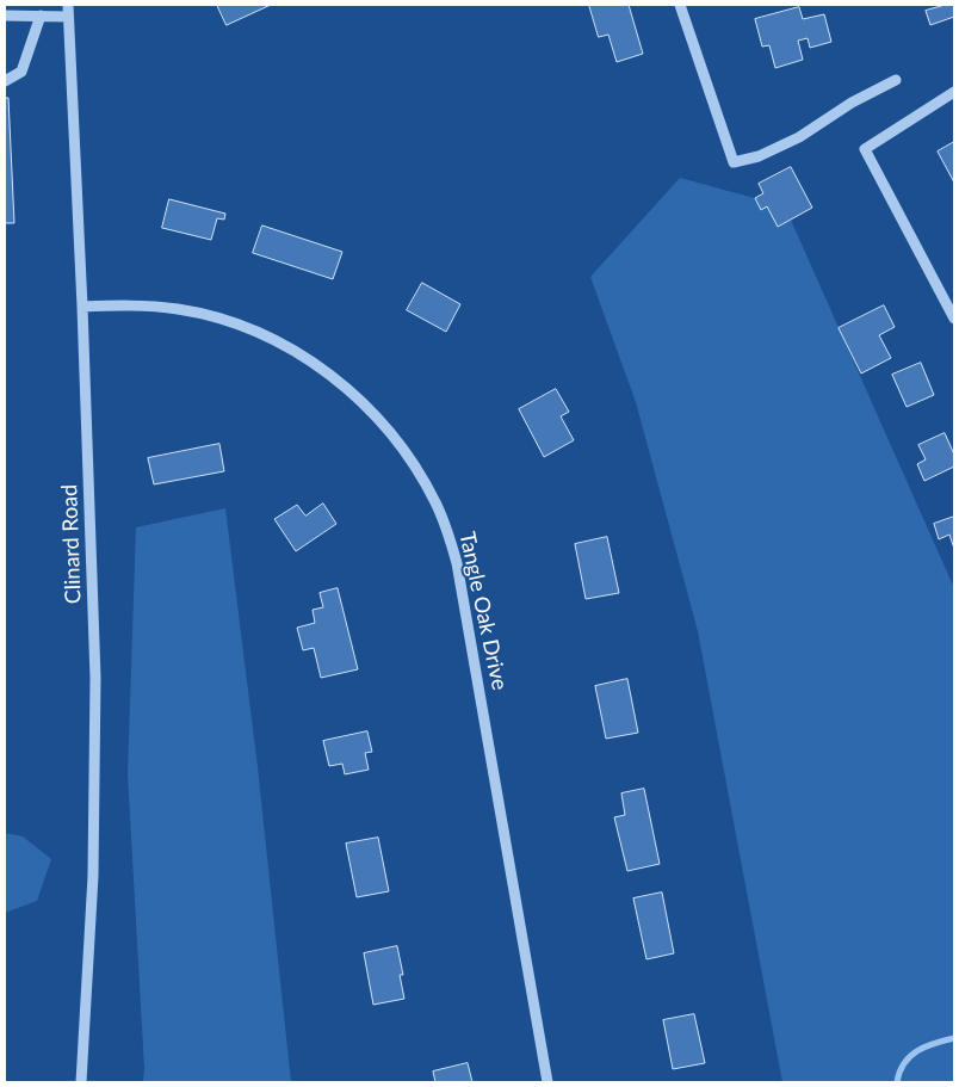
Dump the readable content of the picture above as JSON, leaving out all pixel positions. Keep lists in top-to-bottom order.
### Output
{
  "streets": {
    "street": ["Clinard Road", "Tangle Oak Drive"]
  },
  "crossings": [
    ["Clinard Road", "Tangle Oak Drive"]
  ]
}
